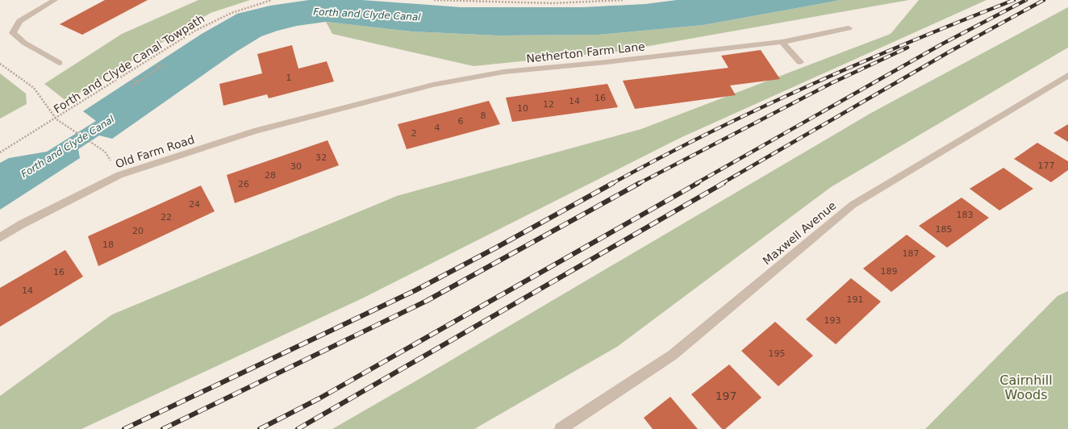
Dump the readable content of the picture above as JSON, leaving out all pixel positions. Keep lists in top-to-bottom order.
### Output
{
  "streets": {
    "street": ["Netherton Farm Lane", "Old Farm Road", "Maxwell Avenue"],
    "path": ["Forth and Clyde Canal Towpath"]
  },
  "crossings": [
    ["Netherton Farm Lane", "Old Farm Road"]
  ],
  "water": ["Forth and Clyde Canal"],
  "parks": ["Cairnhill Woods"],
  "house_numbers": [
    "1",
    "16",
    "14",
    "12",
    "10",
    "8",
    "6",
    "4",
    "2",
    "32",
    "177",
    "30",
    "28",
    "26",
    "24",
    "183",
    "22",
    "185",
    "20",
    "18",
    "187",
    "189",
    "16",
    "14",
    "191",
    "193",
    "195",
    "197"
  ]
}
